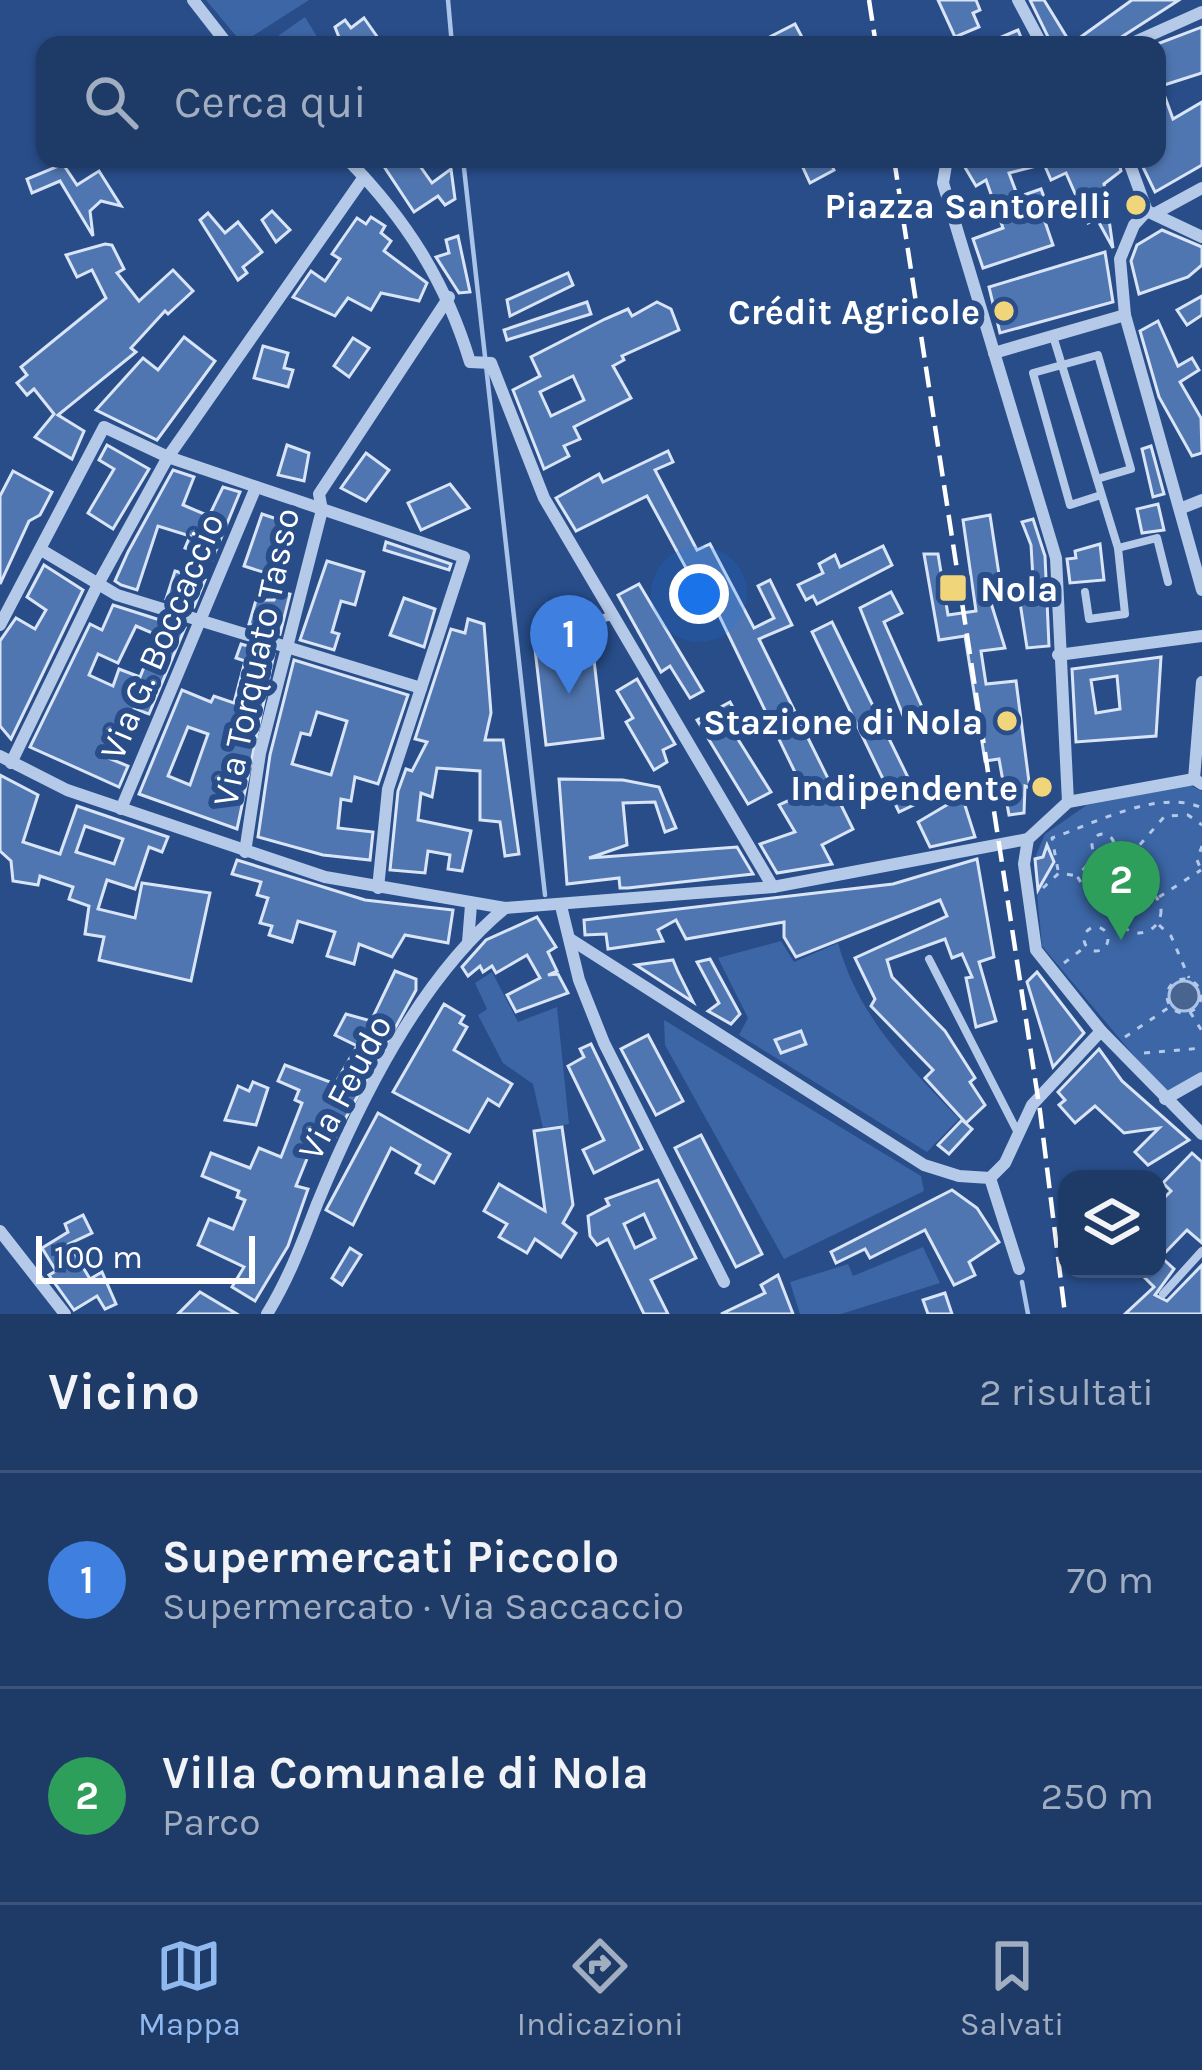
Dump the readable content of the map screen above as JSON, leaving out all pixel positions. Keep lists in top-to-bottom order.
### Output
{
  "streets": {
    "street": ["Via G. Boccaccio", "Via Torquato Tasso", "Via Feudo"]
  },
  "places": {
    "other": [
      "Piazza Santorelli",
      "Crédit Agricole",
      "Stazione di Nola",
      "Indipendente"
    ],
    "transit": ["Nola"]
  },
  "scale_bar": "100 m",
  "page": {
    "search": "Cerca qui",
    "pins": ["1", "2"],
    "scale": "100 m",
    "heading": ["Vicino", "2 risultati"],
    "list": [
      {
        "mark": "1",
        "name": "Supermercati Piccolo",
        "note": "Supermercato · Via Saccaccio",
        "value": "70 m"
      },
      {
        "mark": "2",
        "name": "Villa Comunale di Nola",
        "note": "Parco",
        "value": "250 m"
      }
    ],
    "nav": ["Mappa", "Indicazioni", "Salvati"]
  }
}
